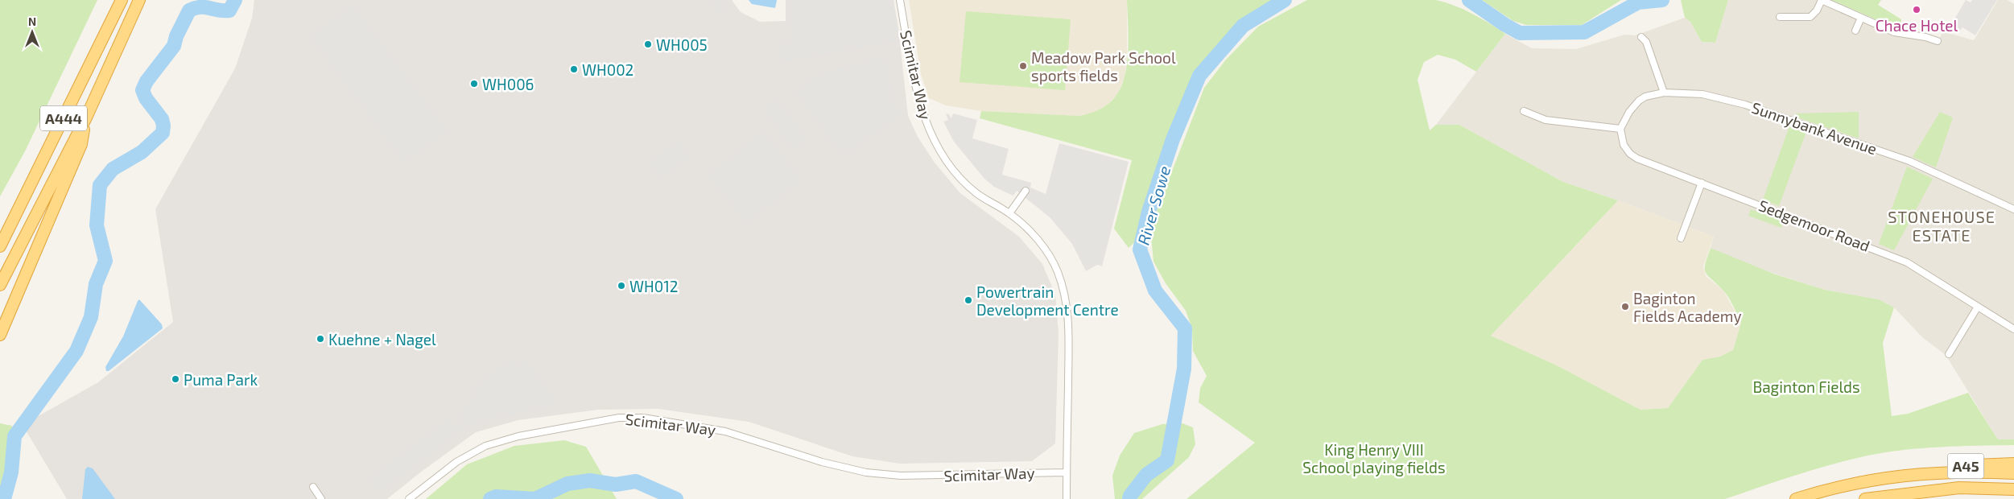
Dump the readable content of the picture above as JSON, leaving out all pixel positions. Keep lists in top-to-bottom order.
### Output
{
  "streets": {
    "highway": ["A444", "A45"],
    "street": ["Scimitar Way", "Sunnybank Avenue", "Sedgemoor Road"]
  },
  "crossings": [
    ["Sunnybank Avenue", "Sedgemoor Road"]
  ],
  "districts": ["STONEHOUSE ESTATE"],
  "water": ["River Sowe"],
  "parks": ["Baginton Fields", "King Henry VIII School playing fields"],
  "places": [
    "Chace Hotel",
    "WH005",
    "Meadow Park School sports fields",
    "WH002",
    "WH006",
    "WH012",
    "Powertrain Development Centre",
    "Baginton Fields Academy",
    "Kuehne + Nagel",
    "Puma Park"
  ],
  "north": "top"
}
